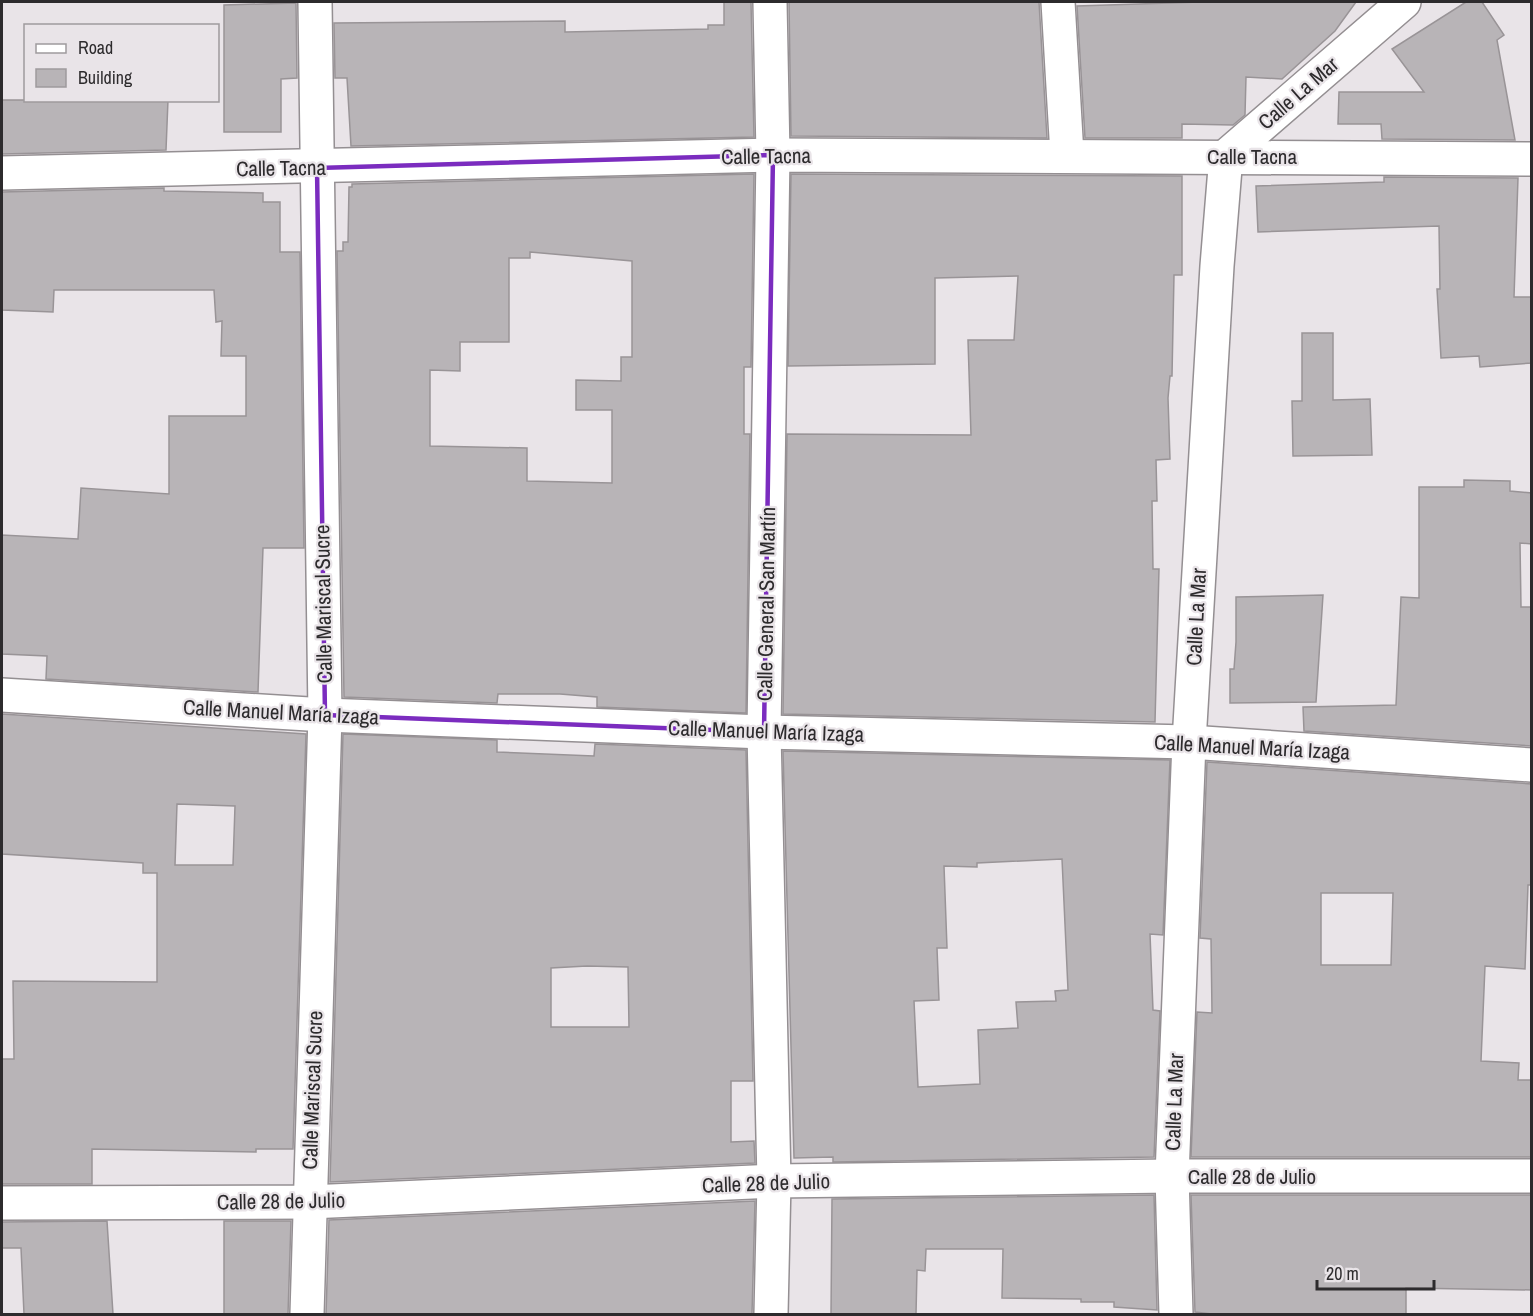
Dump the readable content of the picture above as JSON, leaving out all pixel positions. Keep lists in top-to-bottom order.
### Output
{
  "streets": {
    "street": [
      "Calle La Mar",
      "Calle Tacna",
      "Calle Mariscal Sucre",
      "Calle General San Martín",
      "Calle Manuel María Izaga",
      "Calle 28 de Julio"
    ]
  },
  "crossings": [
    ["Calle La Mar", "Calle Tacna"],
    ["Calle La Mar", "Calle Manuel María Izaga"],
    ["Calle La Mar", "Calle 28 de Julio"],
    ["Calle Tacna", "Calle Mariscal Sucre"],
    ["Calle Tacna", "Calle General San Martín"],
    ["Calle Mariscal Sucre", "Calle Manuel María Izaga"],
    ["Calle Mariscal Sucre", "Calle 28 de Julio"],
    ["Calle General San Martín", "Calle Manuel María Izaga"],
    ["Calle General San Martín", "Calle 28 de Julio"]
  ],
  "legend": ["Road", "Building"],
  "scale_bar": "20 m"
}
